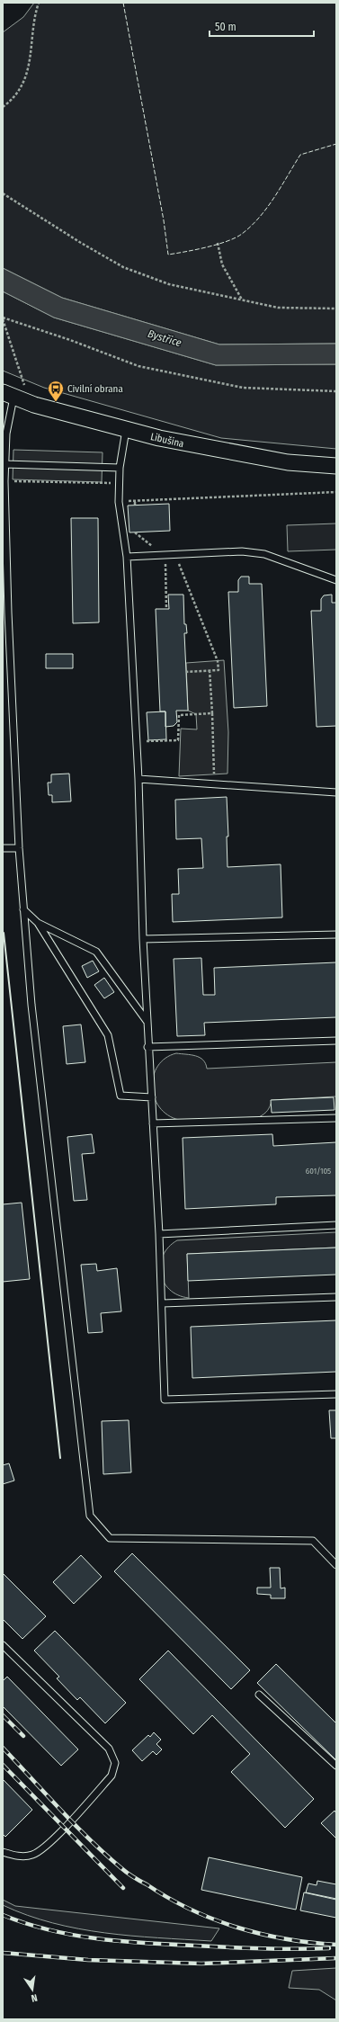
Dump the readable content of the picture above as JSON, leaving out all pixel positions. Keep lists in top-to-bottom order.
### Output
{
  "streets": {
    "street": ["Libušina"]
  },
  "water": ["Bystřice"],
  "places": {
    "bus stop": ["Civilní obrana"]
  },
  "house_numbers": ["601/105"],
  "scale_bar": "50 m",
  "north": "bottom"
}
